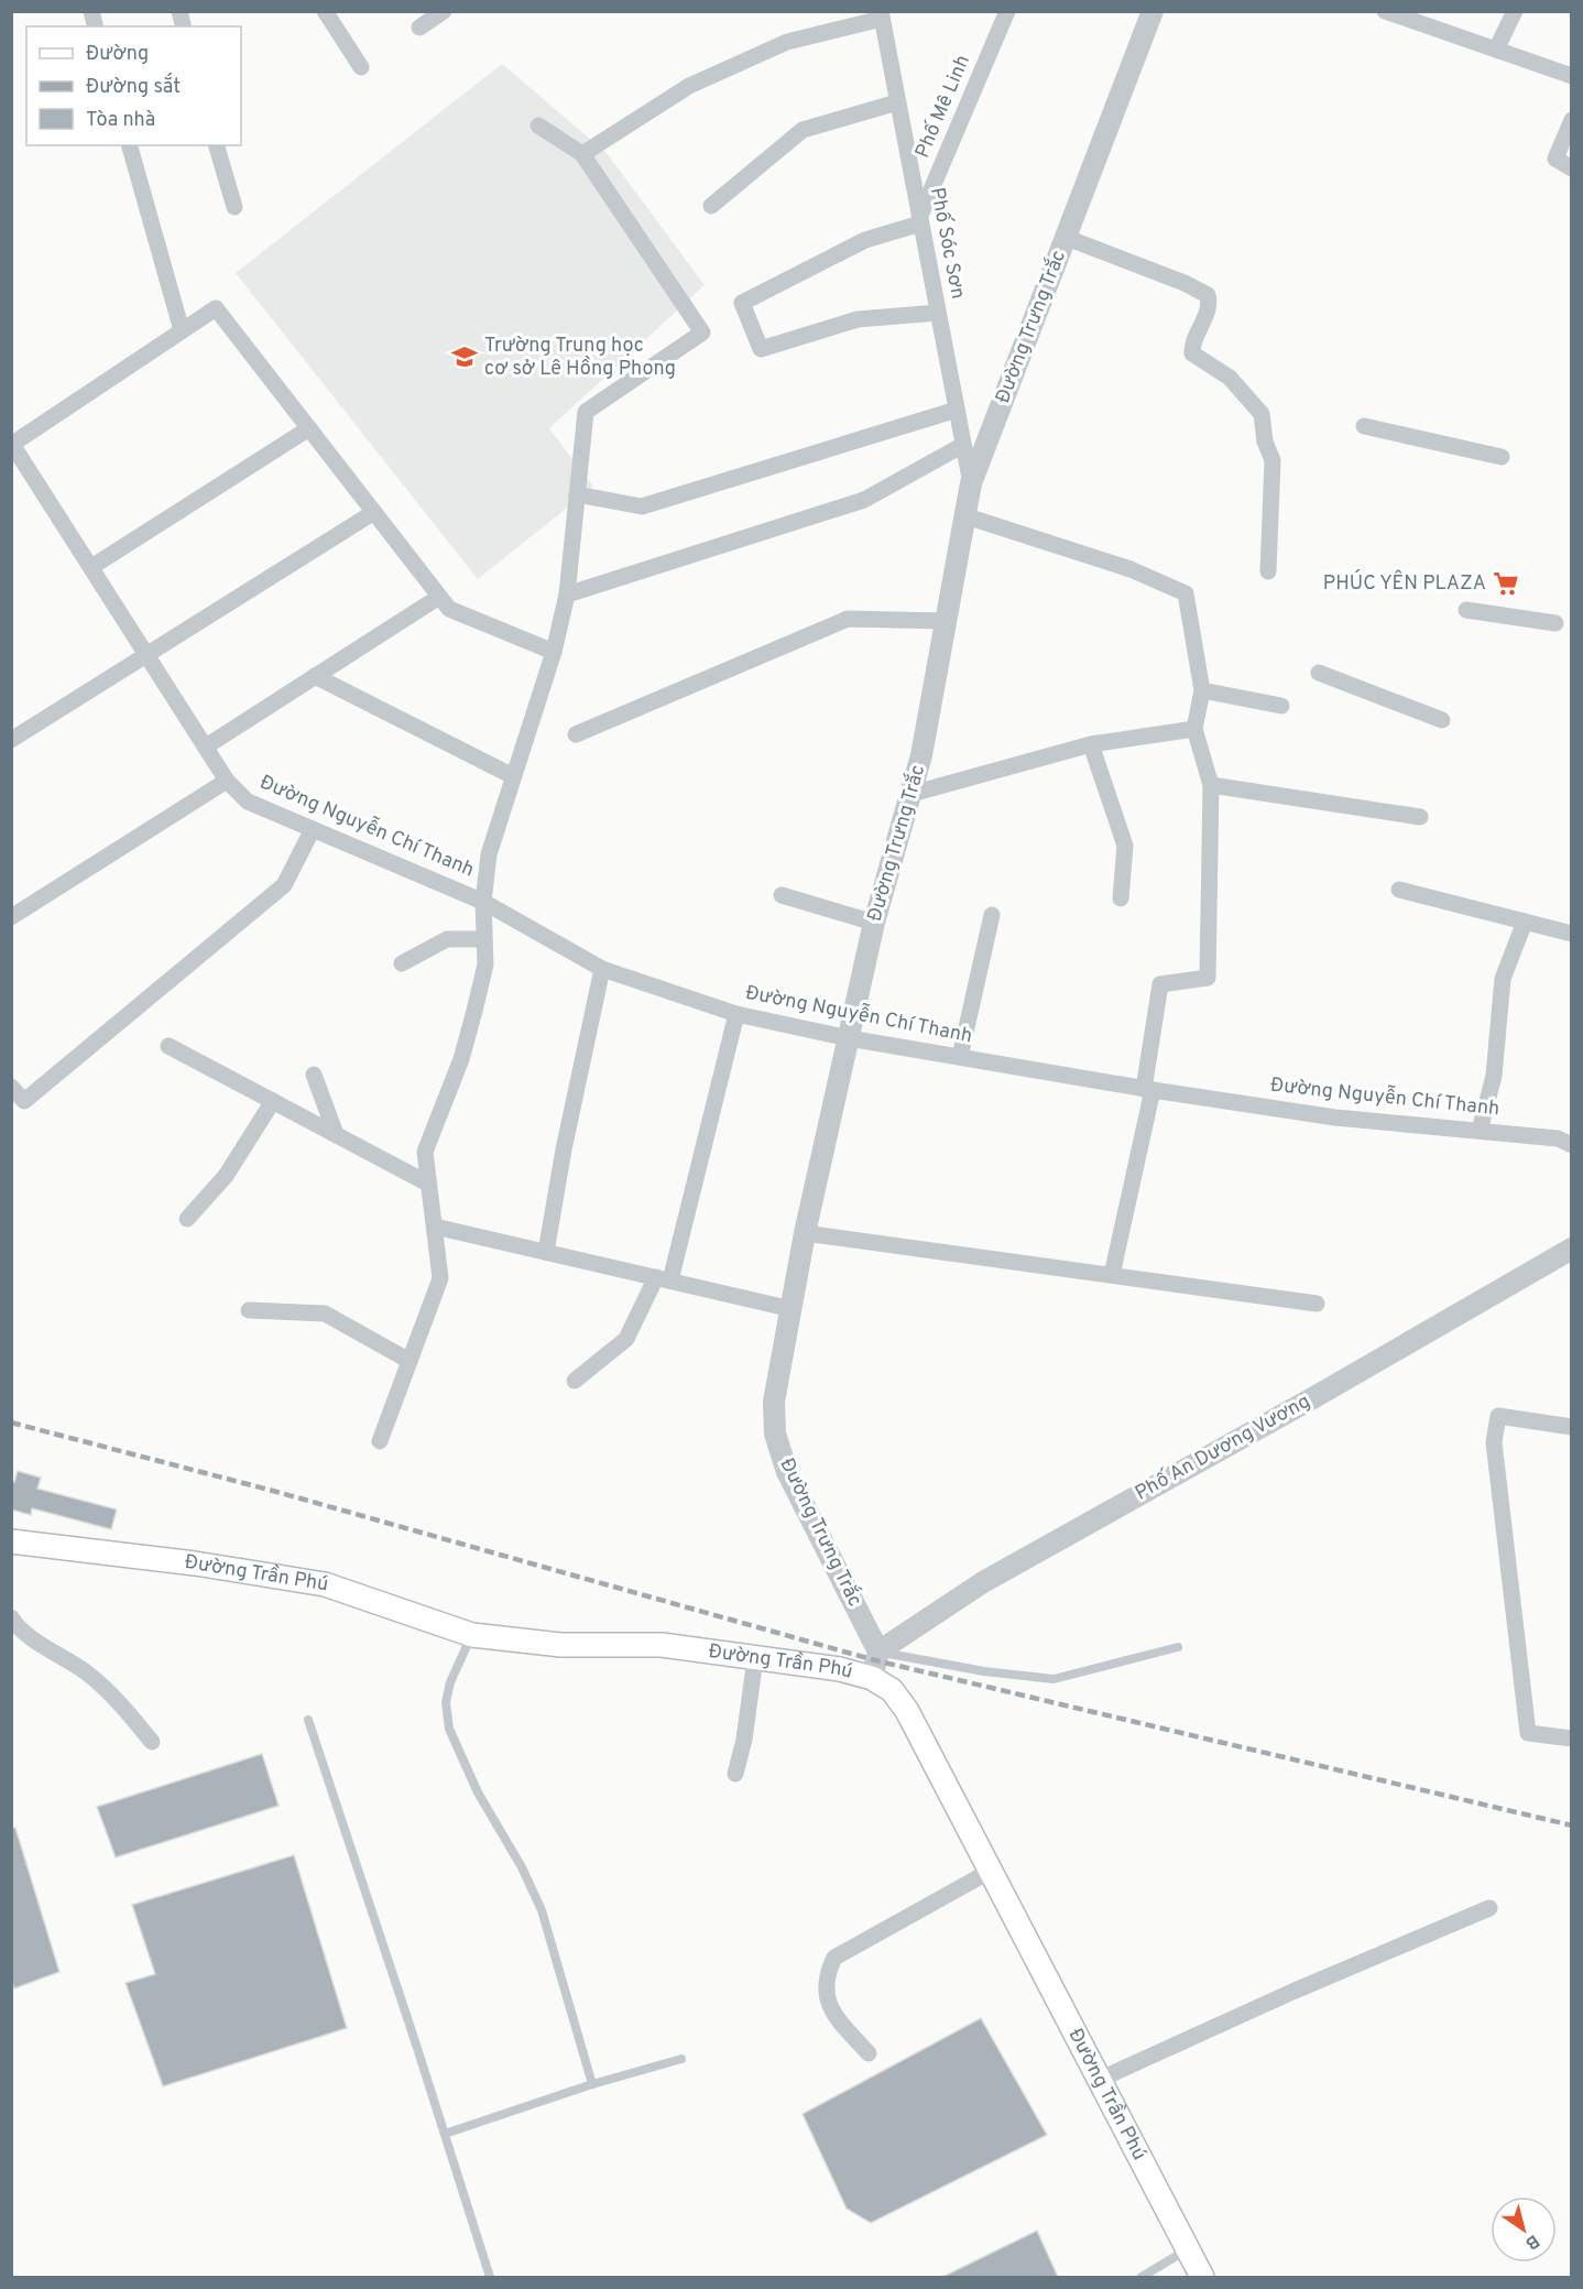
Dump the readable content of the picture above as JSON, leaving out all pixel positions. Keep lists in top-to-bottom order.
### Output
{
  "streets": {
    "main road": ["Đường Trần Phú"],
    "street": [
      "Phố Mê Linh",
      "Phố Sóc Sơn",
      "Đường Trưng Trắc",
      "Đường Nguyễn Chí Thanh",
      "Phố An Dương Vương"
    ]
  },
  "crossings": [
    ["Phố Mê Linh", "Phố Sóc Sơn"],
    ["Phố Sóc Sơn", "Đường Trưng Trắc"],
    ["Đường Trưng Trắc", "Đường Nguyễn Chí Thanh"],
    ["Đường Trưng Trắc", "Phố An Dương Vương"]
  ],
  "places": {
    "school or university": ["Trường Trung học cơ sở Lê Hồng Phong"],
    "supermarket": ["PHÚC YÊN PLAZA"]
  },
  "legend": ["Đường", "Đường sắt", "Tòa nhà"],
  "north": "bottom right"
}
